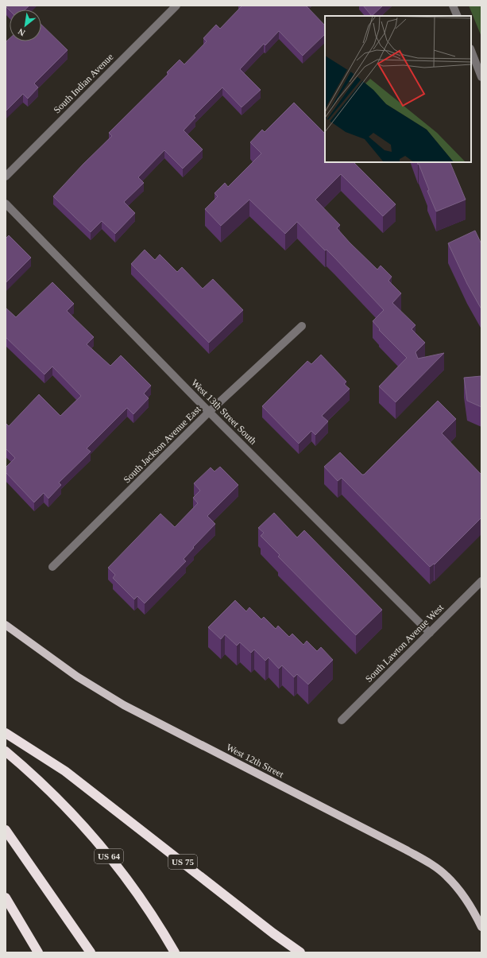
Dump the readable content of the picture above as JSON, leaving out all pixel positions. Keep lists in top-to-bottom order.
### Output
{
  "streets": {
    "highway": ["US 64", "US 75"],
    "main road": ["West 12th Street"],
    "street": [
      "South Indian Avenue",
      "West 13th Street South",
      "South Jackson Avenue East",
      "South Lawton Avenue West"
    ]
  },
  "crossings": [
    ["West 13th Street South", "South Jackson Avenue East"],
    ["West 13th Street South", "South Lawton Avenue West"]
  ],
  "north": "bottom left"
}
